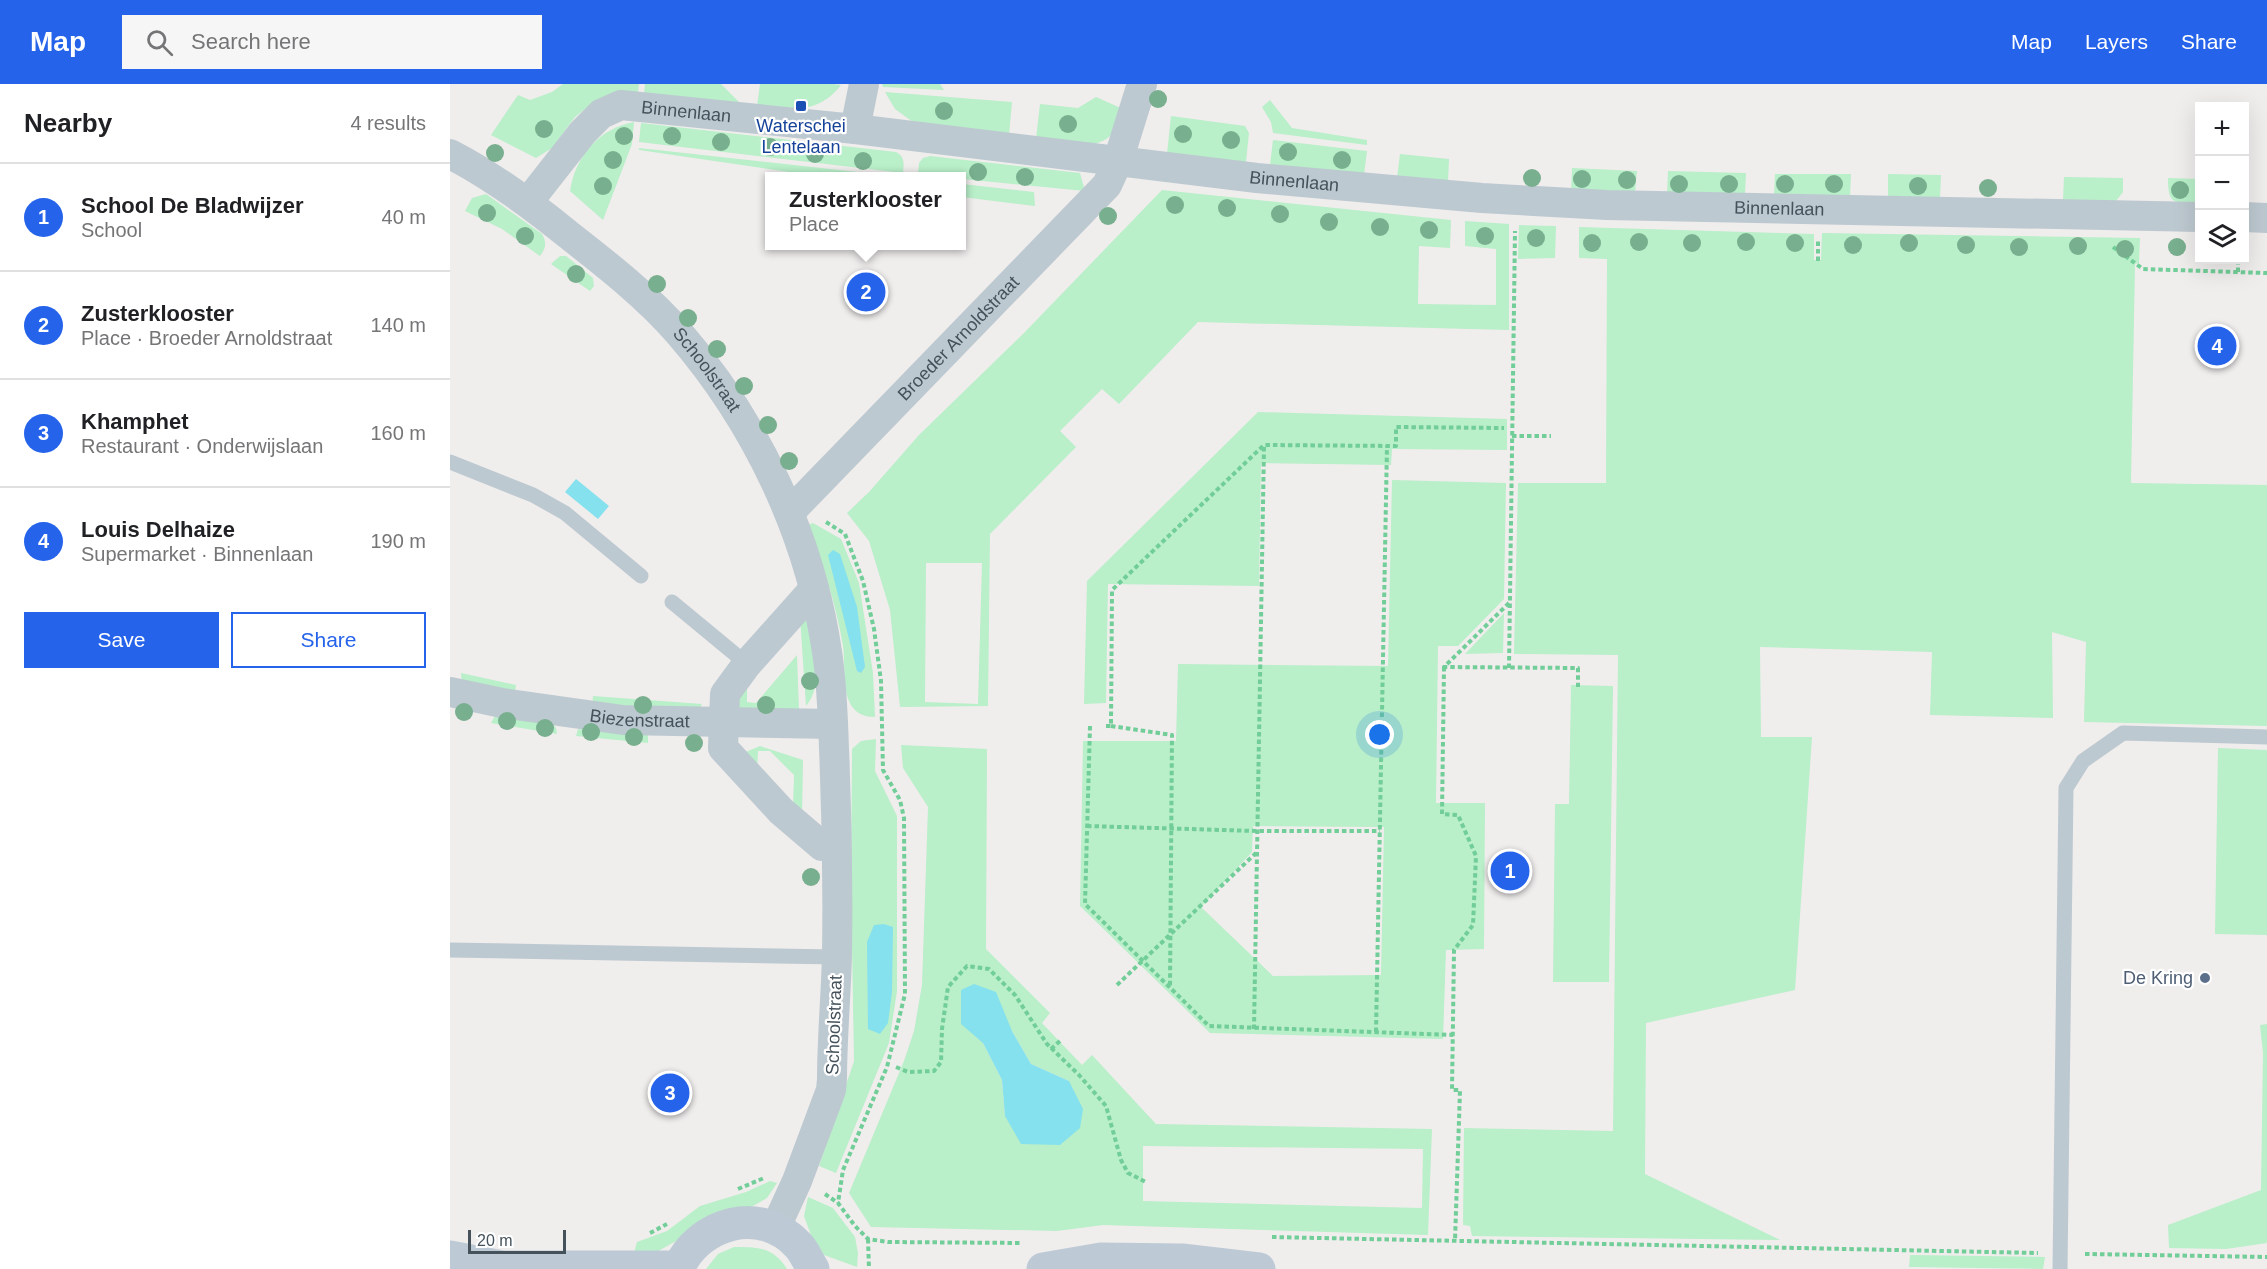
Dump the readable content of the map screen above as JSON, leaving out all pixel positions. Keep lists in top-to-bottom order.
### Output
{
  "streets": {
    "street": [
      "Binnenlaan",
      "Broeder Arnoldstraat",
      "Schoolstraat",
      "Biezenstraat"
    ]
  },
  "crossings": [
    ["Binnenlaan", "Broeder Arnoldstraat"],
    ["Binnenlaan", "Schoolstraat"],
    ["Broeder Arnoldstraat", "Schoolstraat"],
    ["Schoolstraat", "Biezenstraat"]
  ],
  "places": {
    "transit": ["Waterschei Lentelaan"],
    "other": ["De Kring"]
  },
  "scale_bar": "20 m",
  "page": {
    "header": "Map",
    "search": "Search here",
    "nav": ["Map", "Layers", "Share"],
    "heading": ["Nearby", "4 results"],
    "map_buttons": ["+", "−"],
    "list": [
      {
        "mark": "1",
        "name": "School De Bladwijzer",
        "note": "School",
        "value": "40 m"
      },
      {
        "mark": "2",
        "name": "Zusterklooster",
        "note": "Place · Broeder Arnoldstraat",
        "value": "140 m"
      },
      {
        "mark": "3",
        "name": "Khamphet",
        "note": "Restaurant · Onderwijslaan",
        "value": "160 m"
      },
      {
        "mark": "4",
        "name": "Louis Delhaize",
        "note": "Supermarket · Binnenlaan",
        "value": "190 m"
      }
    ],
    "popup": ["Zusterklooster", "Place"],
    "pins": [
      "2",
      "4",
      "1",
      "3"
    ],
    "buttons": ["Save", "Share"],
    "scale": "20 m"
  }
}
